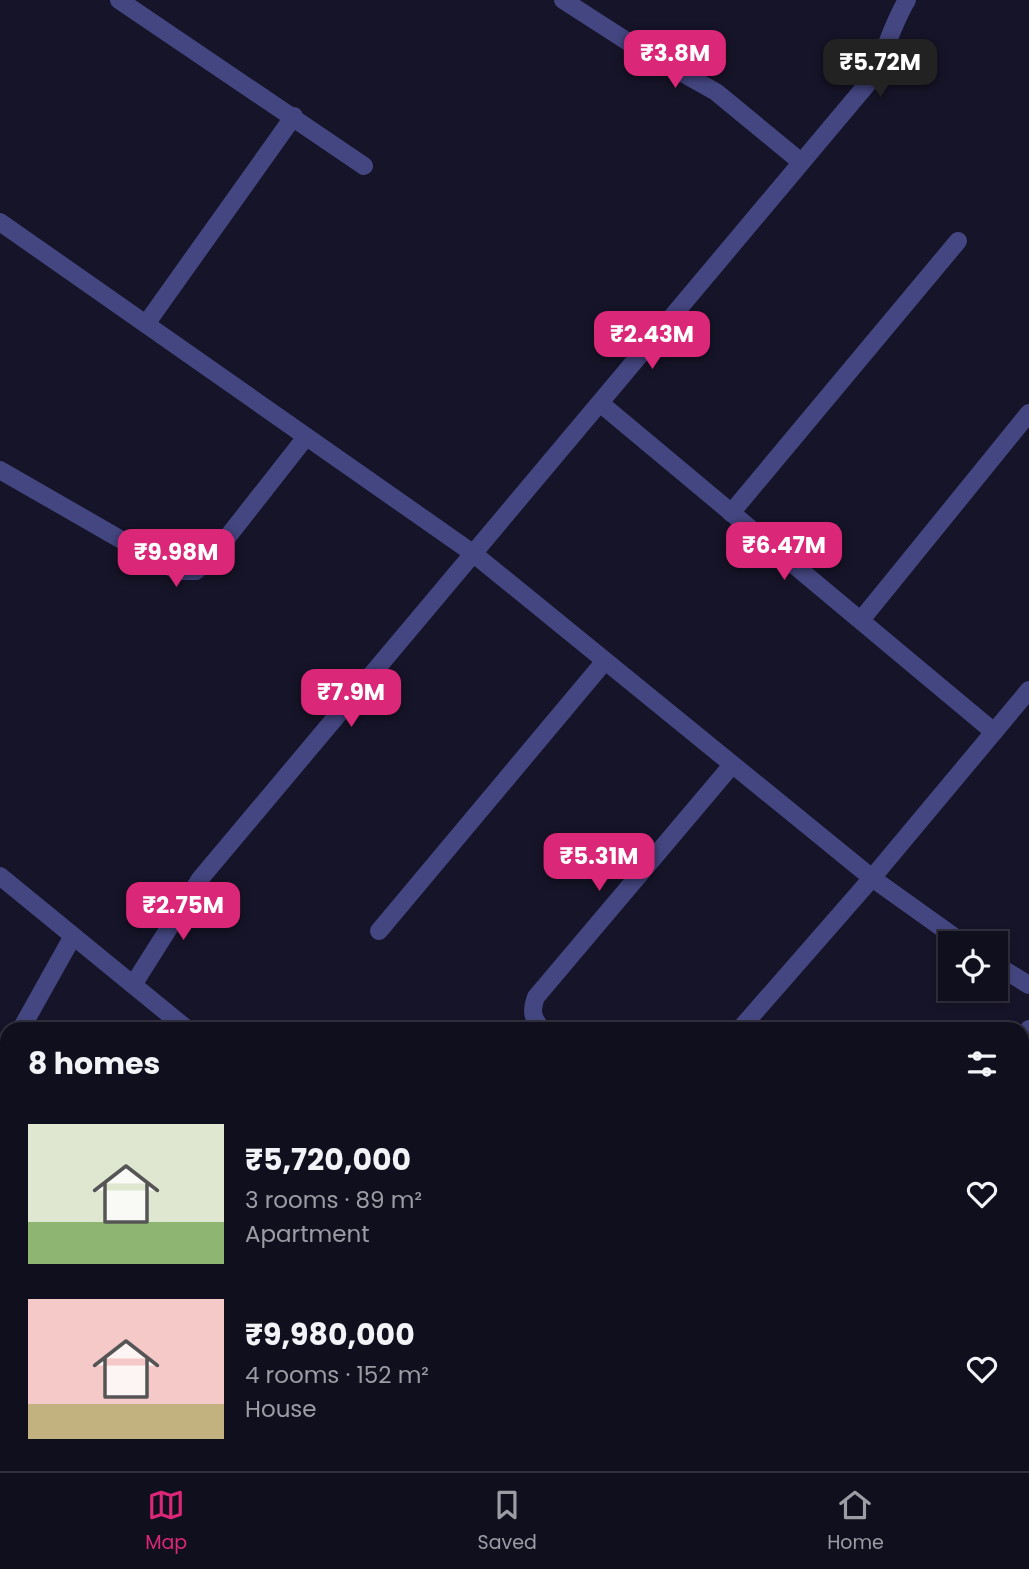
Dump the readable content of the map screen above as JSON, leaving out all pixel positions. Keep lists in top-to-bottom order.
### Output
{
  "page": {
    "price": [
      "₹3.8M",
      "₹5.72M",
      "₹2.43M",
      "₹6.47M",
      "₹9.98M",
      "₹7.9M",
      "₹5.31M",
      "₹2.75M"
    ],
    "heading": "8 homes",
    "list": [
      {
        "name": "₹5,720,000",
        "note": "3 rooms · 89 m² · Apartment"
      },
      {
        "name": "₹9,980,000",
        "note": "4 rooms · 152 m² · House"
      }
    ],
    "tabs": ["Map", "Saved", "Home"]
  }
}
